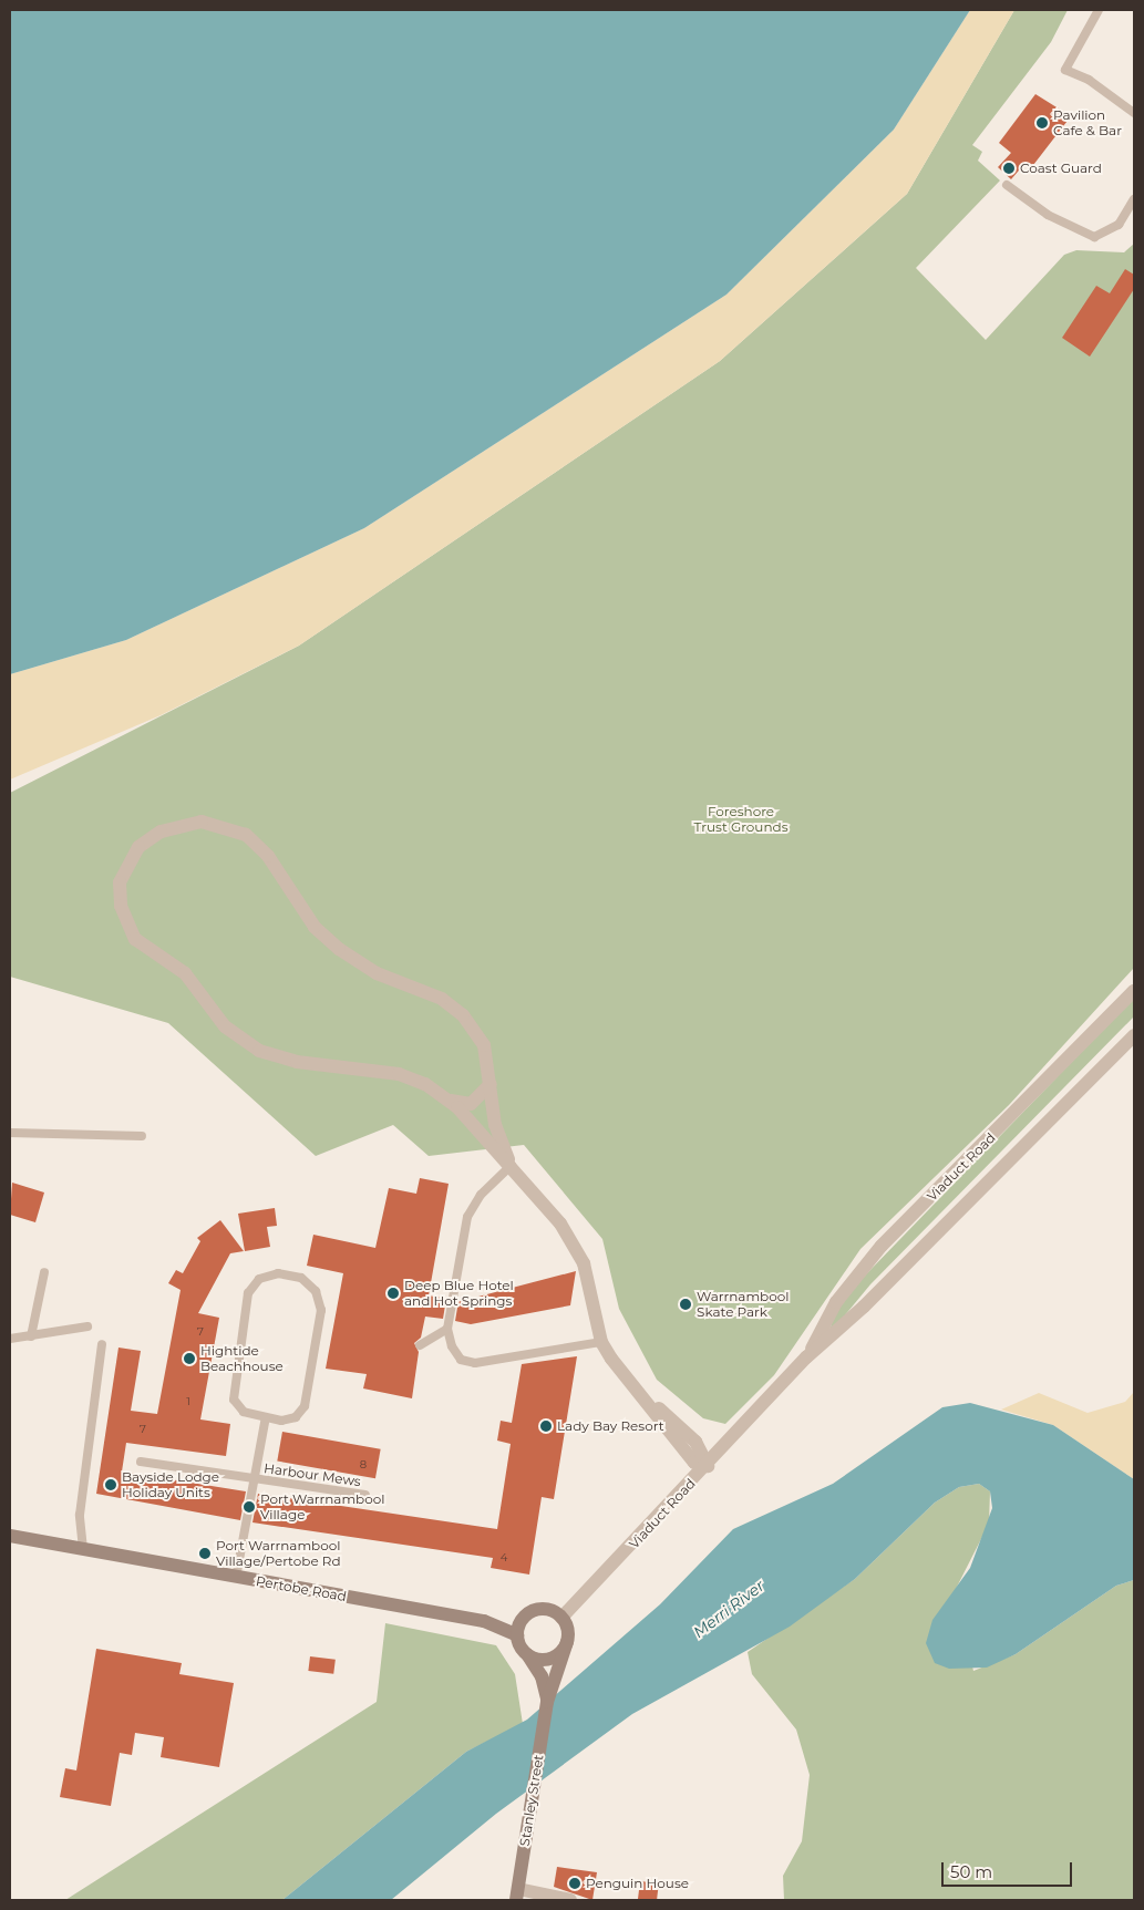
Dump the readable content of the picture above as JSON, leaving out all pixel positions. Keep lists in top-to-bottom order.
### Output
{
  "streets": {
    "street": ["Viaduct Road", "Pertobe Road", "Stanley Street"],
    "lane": ["Harbour Mews"]
  },
  "crossings": [
    ["Viaduct Road", "Pertobe Road"],
    ["Viaduct Road", "Stanley Street"],
    ["Pertobe Road", "Stanley Street"]
  ],
  "water": ["Merri River"],
  "parks": ["Foreshore Trust Grounds"],
  "places": [
    "Pavilion Cafe & Bar",
    "Coast Guard",
    "Deep Blue Hotel and Hot Springs",
    "Warrnambool Skate Park",
    "Hightide Beachhouse",
    "Lady Bay Resort",
    "Bayside Lodge Holiday Units",
    "Port Warrnambool Village",
    "Port Warrnambool Village/Pertobe Rd",
    "Penguin House"
  ],
  "house_numbers": [
    "7",
    "1",
    "7",
    "8",
    "4"
  ],
  "scale_bar": "50 m"
}
